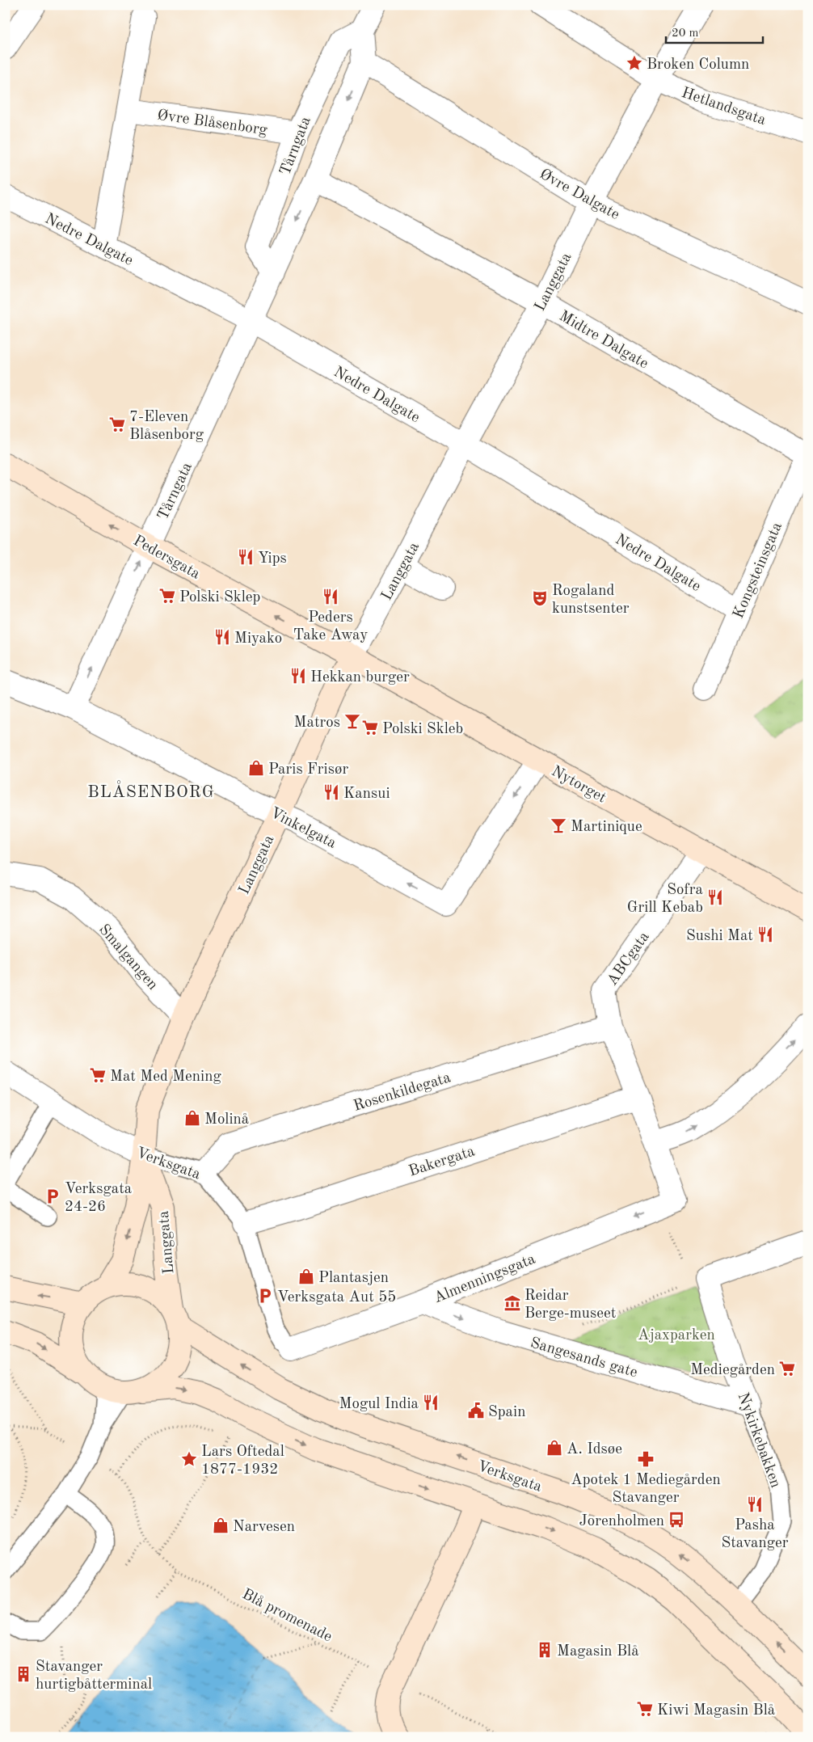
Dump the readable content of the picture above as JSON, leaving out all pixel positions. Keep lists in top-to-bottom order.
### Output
{
  "streets": {
    "main road": [
      "Langgata",
      "Pedersgata",
      "Nytorget",
      "Verksgata"
    ],
    "street": [
      "Hetlandsgata",
      "Øvre Blåsenborg",
      "Tårngata",
      "Øvre Dalgate",
      "Nedre Dalgate",
      "Midtre Dalgate",
      "Kongsteinsgata",
      "Vinkelgata",
      "Smalgangen",
      "ABCgata",
      "Rosenkildegata",
      "Bakergata",
      "Almenningsgata",
      "Sangesands gate",
      "Nykirkebakken"
    ],
    "path": ["Blå promenade"]
  },
  "crossings": [
    ["Hetlandsgata", "Langgata"],
    ["Øvre Blåsenborg", "Tårngata"],
    ["Tårngata", "Øvre Dalgate"],
    ["Tårngata", "Nedre Dalgate"],
    ["Tårngata", "Midtre Dalgate"],
    ["Tårngata", "Pedersgata"],
    ["Tårngata", "Vinkelgata"],
    ["Øvre Dalgate", "Langgata"],
    ["Nedre Dalgate", "Langgata"],
    ["Nedre Dalgate", "Kongsteinsgata"],
    ["Langgata", "Midtre Dalgate"],
    ["Langgata", "Pedersgata"],
    ["Langgata", "Nytorget"],
    ["Langgata", "Vinkelgata"],
    ["Langgata", "Smalgangen"],
    ["Langgata", "Verksgata"],
    ["Midtre Dalgate", "Kongsteinsgata"],
    ["Pedersgata", "Nytorget"],
    ["Nytorget", "Vinkelgata"],
    ["Nytorget", "ABCgata"],
    ["ABCgata", "Rosenkildegata"],
    ["ABCgata", "Bakergata"],
    ["ABCgata", "Almenningsgata"],
    ["Rosenkildegata", "Verksgata"],
    ["Bakergata", "Verksgata"],
    ["Verksgata", "Almenningsgata"],
    ["Verksgata", "Nykirkebakken"],
    ["Almenningsgata", "Sangesands gate"],
    ["Sangesands gate", "Nykirkebakken"]
  ],
  "one_way": [
    "Pedersgata",
    "Verksgata",
    "Almenningsgata",
    "Sangesands gate"
  ],
  "districts": ["BLÅSENBORG"],
  "parks": ["Ajaxparken"],
  "places": {
    "place": ["Broken Column", "Lars Oftedal 1877-1932"],
    "supermarket": [
      "7-Eleven Blåsenborg",
      "Polski Sklep",
      "Polski Skleb",
      "Mat Med Mening",
      "Mediegården",
      "Kiwi Magasin Blå"
    ],
    "restaurant": [
      "Yips",
      "Peders Take Away",
      "Miyako",
      "Hekkan burger",
      "Kansui",
      "Sofra Grill Kebab",
      "Sushi Mat",
      "Mogul India",
      "Pasha Stavanger"
    ],
    "theatre": ["Rogaland kunstsenter"],
    "bar": ["Matros", "Martinique"],
    "shop": [
      "Paris Frisør",
      "Molinå",
      "Plantasjen",
      "A. Idsøe",
      "Narvesen"
    ],
    "parking": ["Verksgata 24-26", "Verksgata Aut 55"],
    "museum": ["Reidar Berge-museet"],
    "public building": ["Spain"],
    "pharmacy": ["Apotek 1 Mediegården Stavanger"],
    "bus stop": ["Jorenholmen"],
    "building": ["Magasin Blå", "Stavanger hurtigbåtterminal"]
  },
  "scale_bar": "20 m"
}
